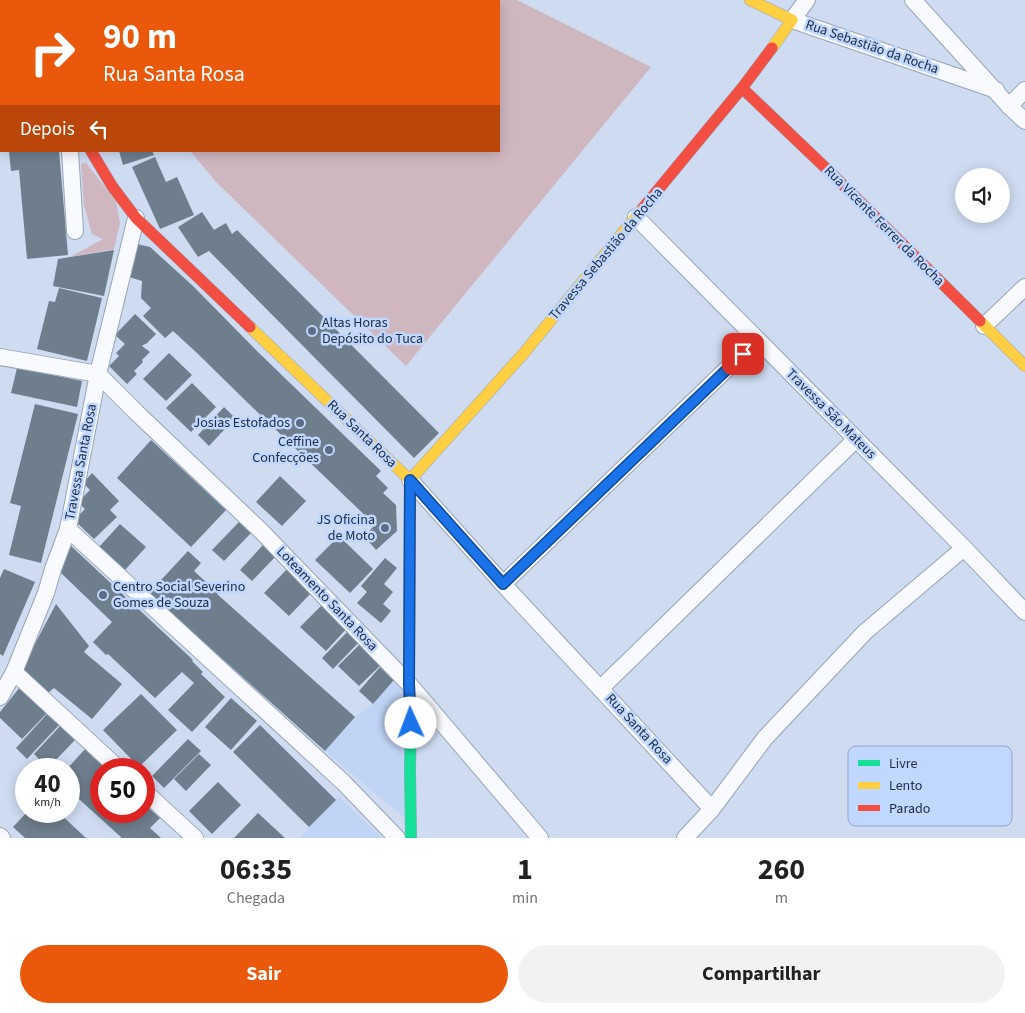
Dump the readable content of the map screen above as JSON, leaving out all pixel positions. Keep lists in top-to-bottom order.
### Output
{
  "streets": {
    "street": [
      "Rua Sebastião da Rocha",
      "Rua Vicente Ferrer da Rocha",
      "Travessa Sebastião da Rocha",
      "Travessa São Mateus",
      "Rua Santa Rosa",
      "Travessa Santa Rosa",
      "Loteamento Santa Rosa"
    ]
  },
  "crossings": [
    ["Rua Sebastião da Rocha", "Travessa Sebastião da Rocha"],
    ["Rua Vicente Ferrer da Rocha", "Travessa Sebastião da Rocha"],
    ["Travessa Sebastião da Rocha", "Travessa São Mateus"],
    ["Travessa Sebastião da Rocha", "Rua Santa Rosa"],
    ["Rua Santa Rosa", "Travessa Santa Rosa"],
    ["Travessa Santa Rosa", "Loteamento Santa Rosa"]
  ],
  "places": [
    "Altas Horas Depósito do Tuca",
    "Josias Estofados",
    "Ceffine Confecções",
    "JS Oficina de Moto",
    "Centro Social Severino Gomes de Souza"
  ],
  "legend": ["Livre", "Lento", "Parado"],
  "page": {
    "turn": ["90 m", "Rua Santa Rosa"],
    "then": "Depois",
    "speed": "40 km/h",
    "limit": "50",
    "eta": [
      "06:35",
      "Chegada",
      "1",
      "min",
      "260",
      "m"
    ],
    "buttons": ["Sair", "Compartilhar"]
  }
}
